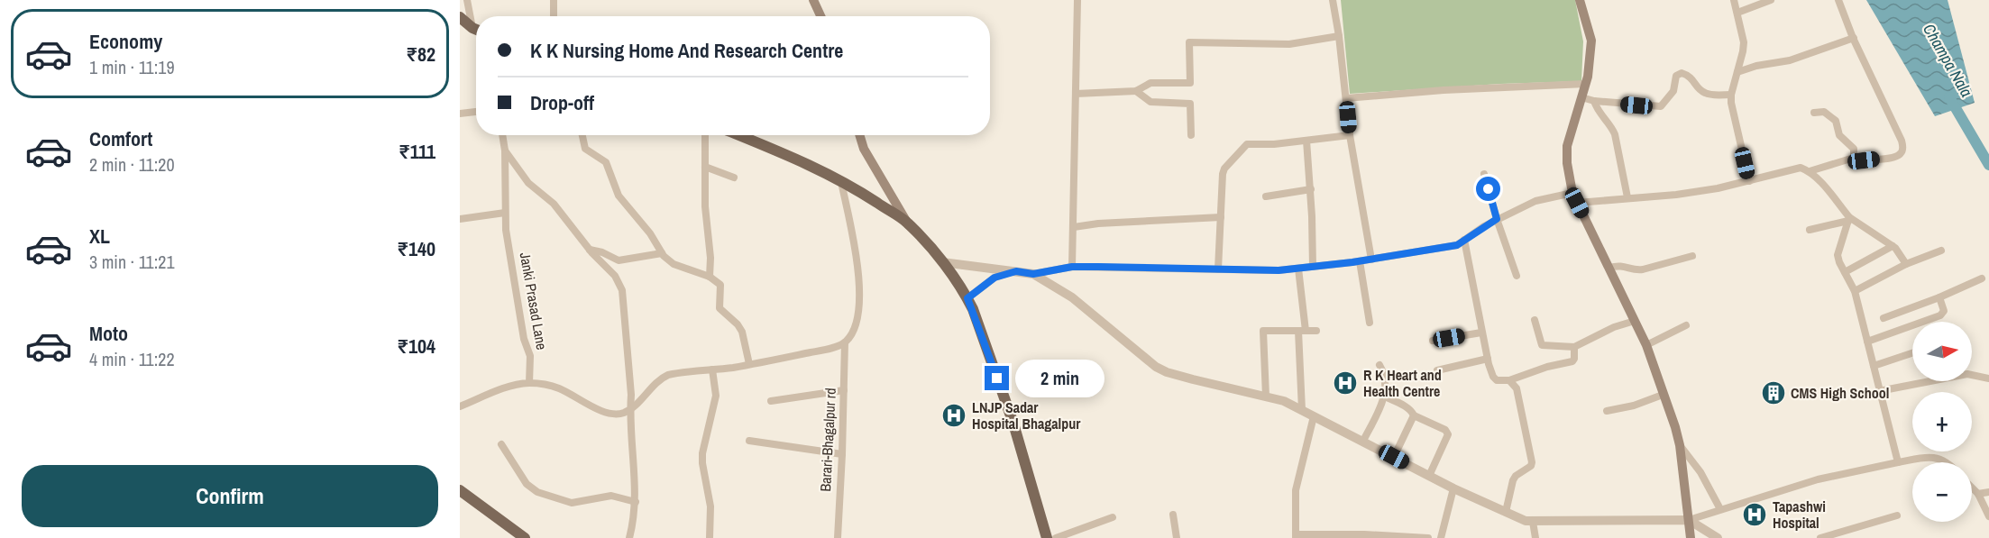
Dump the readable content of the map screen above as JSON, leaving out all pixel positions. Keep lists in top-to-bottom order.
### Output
{
  "streets": {
    "street": ["Janki Prasad Lane", "Barari-Bhagalpur rd"]
  },
  "water": ["Champa Nala"],
  "places": {
    "hospital": ["R K Heart and Health Centre", "LNJP Sadar Hospital Bhagalpur", "Tapashwi Hospital"],
    "building": ["CMS High School"]
  },
  "north": "right",
  "page": {
    "list": [
      {
        "name": "Economy",
        "note": "1 min · 11:19",
        "value": "₹82"
      },
      {
        "name": "Comfort",
        "note": "2 min · 11:20",
        "value": "₹111"
      },
      {
        "name": "XL",
        "note": "3 min · 11:21",
        "value": "₹140"
      },
      {
        "name": "Moto",
        "note": "4 min · 11:22",
        "value": "₹104"
      }
    ],
    "banner": ["K K Nursing Home And Research Centre", "Drop-off"],
    "map_buttons": ["+", "−"],
    "bubble": "2 min",
    "buttons": "Confirm"
  }
}
